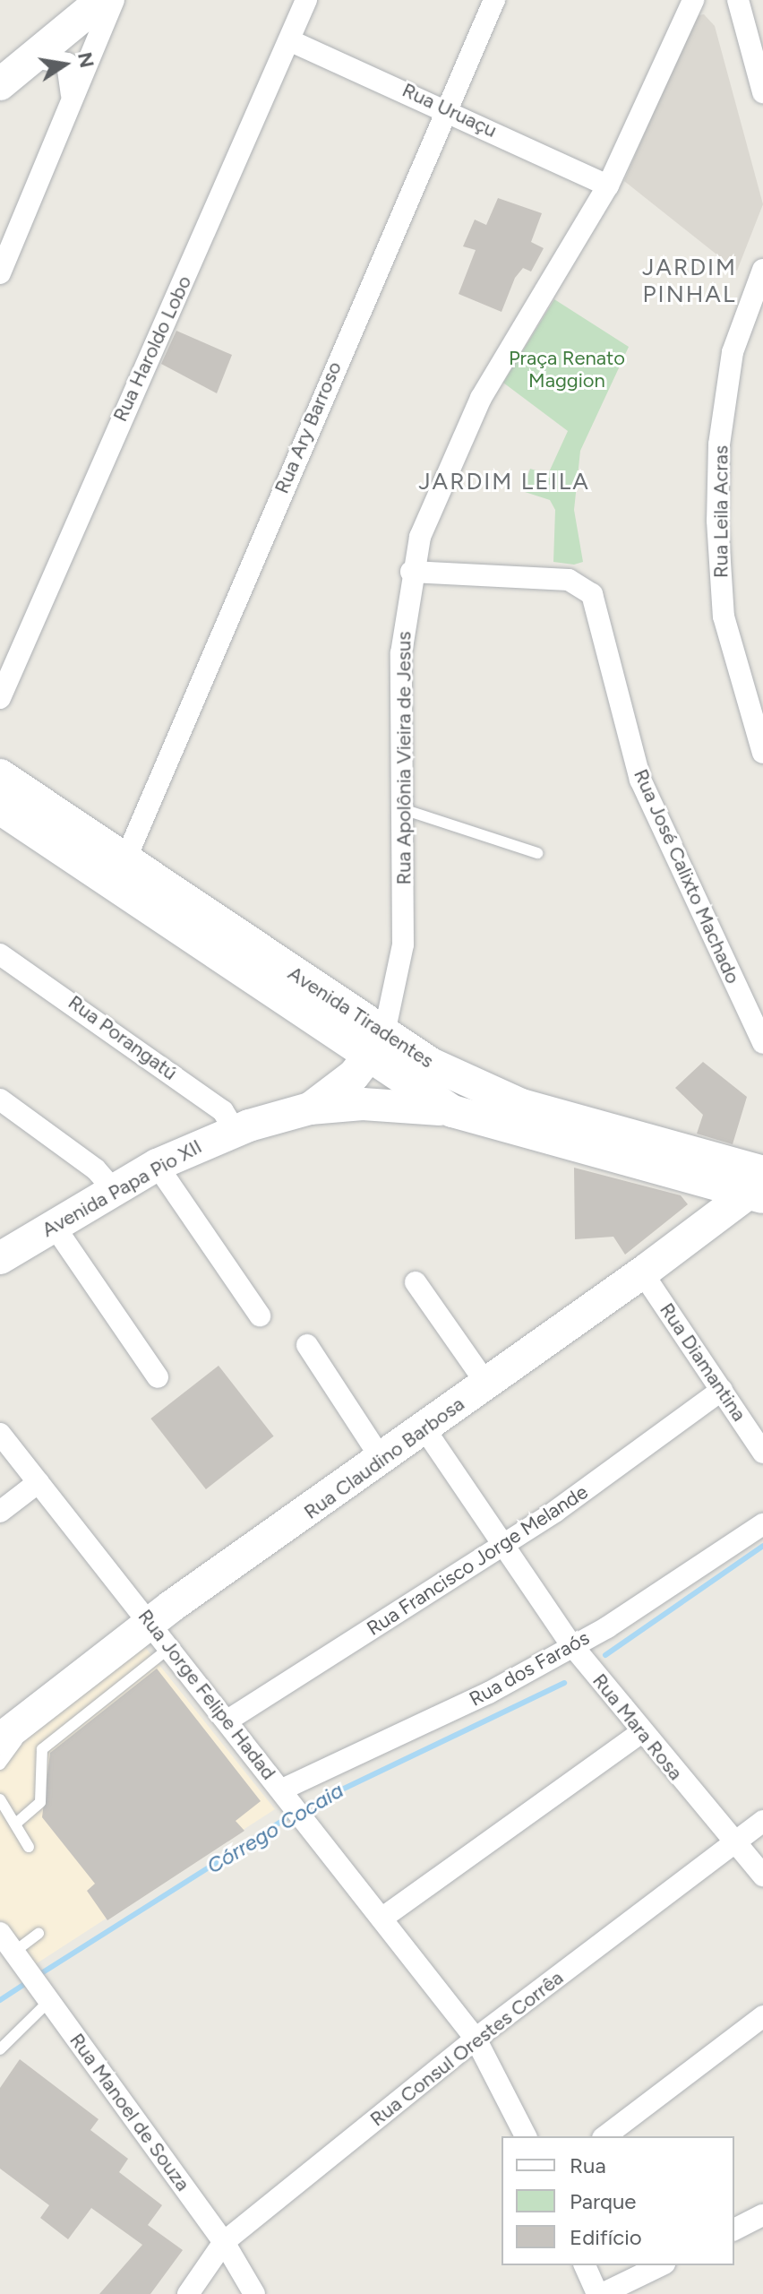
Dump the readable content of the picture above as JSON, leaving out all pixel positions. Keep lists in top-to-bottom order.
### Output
{
  "streets": {
    "main road": ["Avenida Tiradentes", "Avenida Papa Pio XII", "Rua Claudino Barbosa"],
    "street": [
      "Rua Uruaçu",
      "Rua Haroldo Lobo",
      "Rua Ary Barroso",
      "Rua Leila Acras",
      "Rua Apolônia Vieira de Jesus",
      "Rua José Calixto Machado",
      "Rua Porangatú",
      "Rua Diamantina",
      "Rua Francisco Jorge Melande",
      "Rua dos Faraós",
      "Rua Jorge Felipe Hadad",
      "Rua Mara Rosa",
      "Rua Consul Orestes Corrêa",
      "Rua Manoel de Souza"
    ]
  },
  "crossings": [
    ["Rua Uruaçu", "Rua Haroldo Lobo"],
    ["Rua Uruaçu", "Rua Ary Barroso"],
    ["Rua Uruaçu", "Rua Apolônia Vieira de Jesus"],
    ["Rua Ary Barroso", "Avenida Tiradentes"],
    ["Rua Apolônia Vieira de Jesus", "Rua José Calixto Machado"],
    ["Rua Apolônia Vieira de Jesus", "Avenida Tiradentes"],
    ["Rua Apolônia Vieira de Jesus", "Avenida Papa Pio XII"],
    ["Avenida Tiradentes", "Avenida Papa Pio XII"],
    ["Avenida Tiradentes", "Rua Claudino Barbosa"],
    ["Rua Porangatú", "Avenida Papa Pio XII"],
    ["Rua Diamantina", "Rua Claudino Barbosa"],
    ["Rua Diamantina", "Rua Francisco Jorge Melande"],
    ["Rua Claudino Barbosa", "Rua Jorge Felipe Hadad"],
    ["Rua Claudino Barbosa", "Rua Mara Rosa"],
    ["Rua Francisco Jorge Melande", "Rua Jorge Felipe Hadad"],
    ["Rua Francisco Jorge Melande", "Rua Mara Rosa"],
    ["Rua dos Faraós", "Rua Jorge Felipe Hadad"],
    ["Rua dos Faraós", "Rua Mara Rosa"],
    ["Rua Jorge Felipe Hadad", "Rua Consul Orestes Corrêa"],
    ["Rua Mara Rosa", "Rua Consul Orestes Corrêa"],
    ["Rua Consul Orestes Corrêa", "Rua Manoel de Souza"]
  ],
  "districts": ["JARDIM PINHAL", "JARDIM LEILA"],
  "water": ["Córrego Cocaia"],
  "parks": ["Praça Renato Maggion"],
  "legend": ["Rua", "Parque", "Edifício"],
  "north": "right"
}
